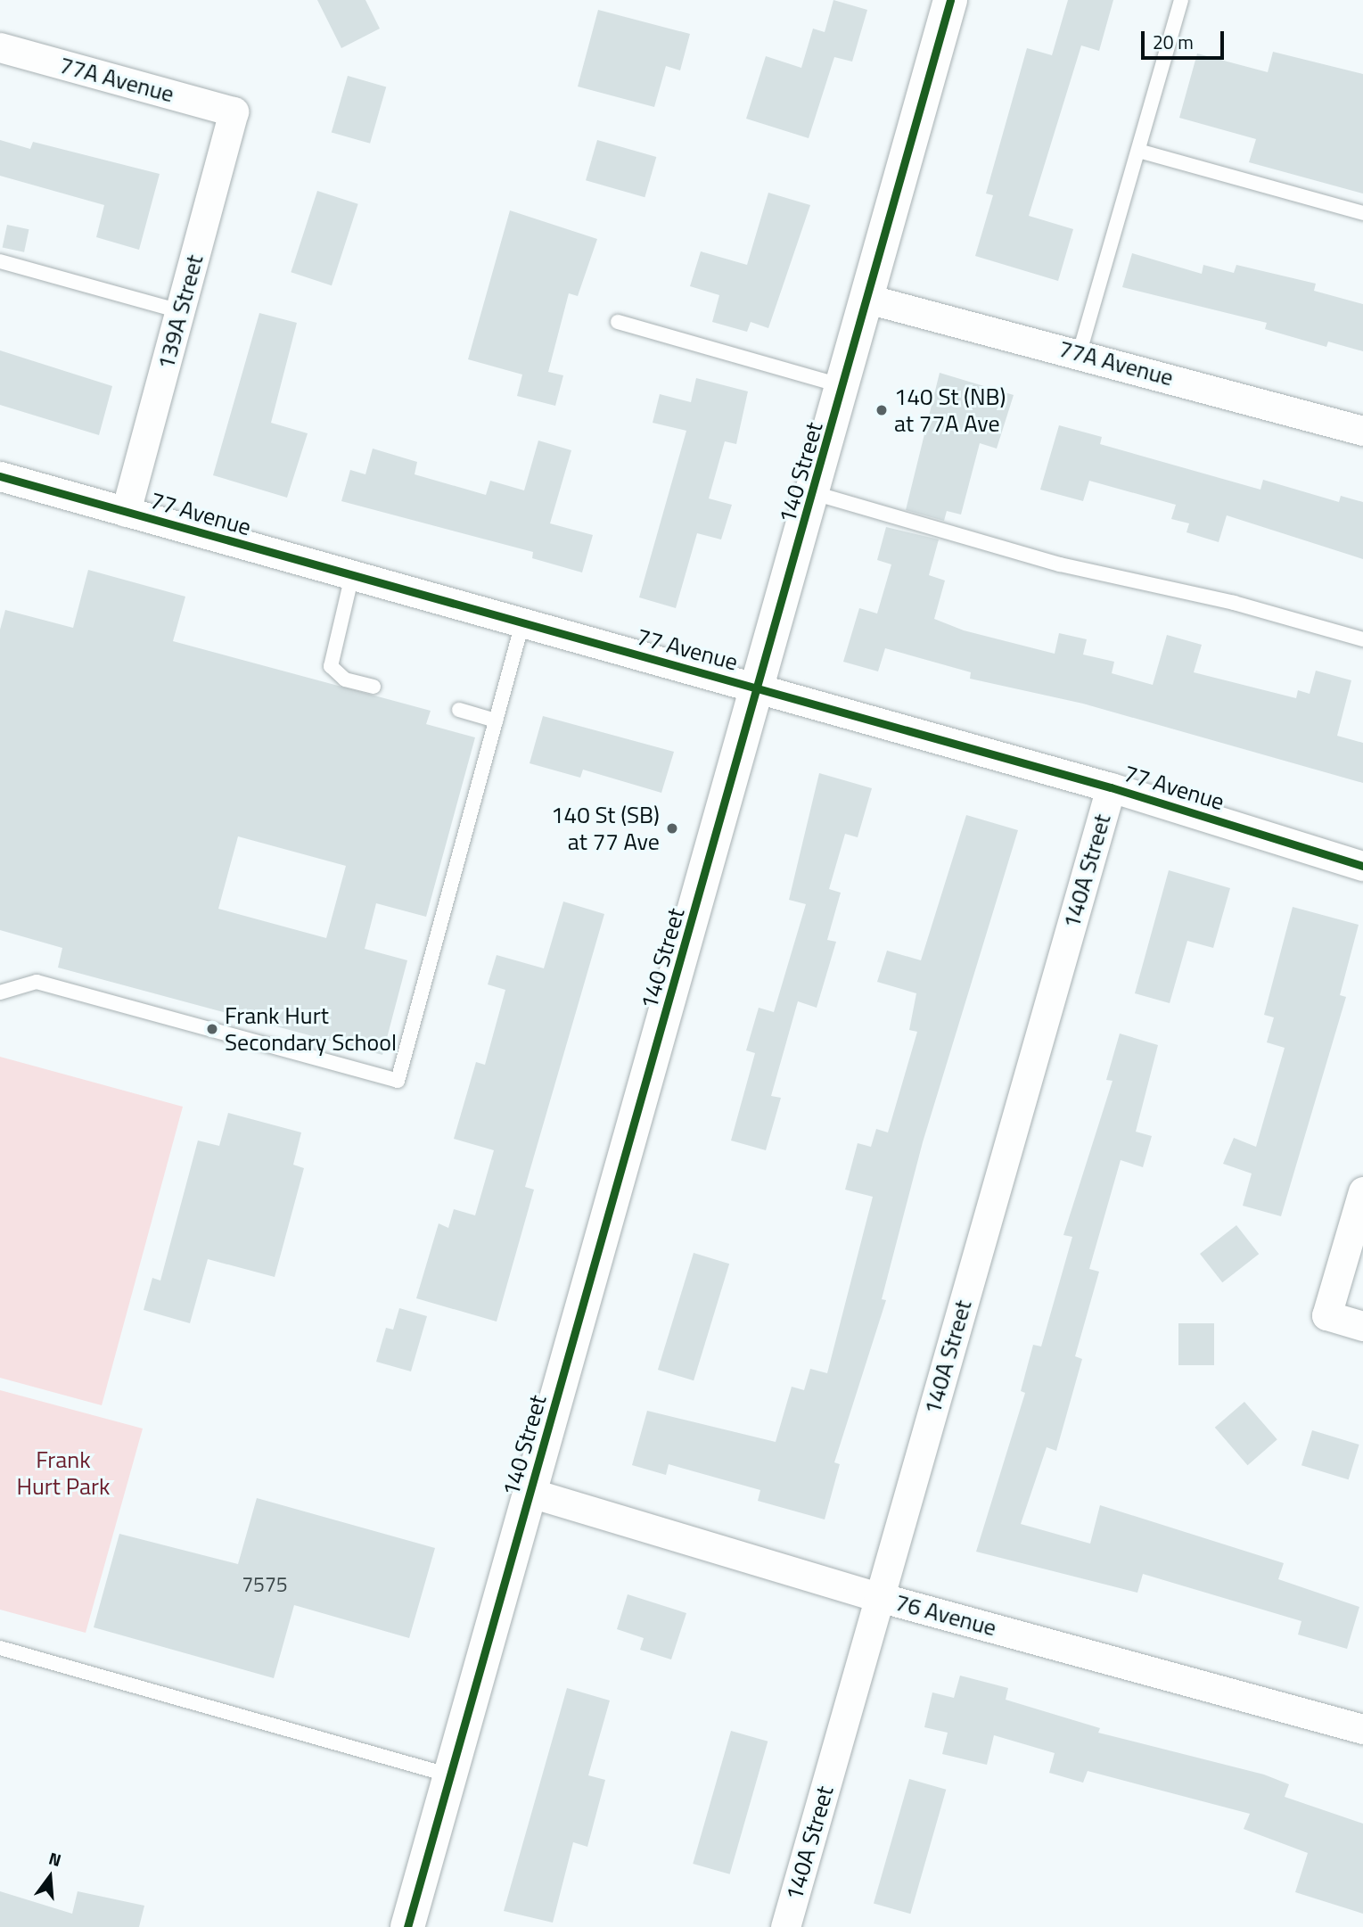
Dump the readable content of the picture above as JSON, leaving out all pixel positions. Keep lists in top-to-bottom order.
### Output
{
  "streets": {
    "main road": ["140 Street"],
    "street": [
      "77A Avenue",
      "139A Street",
      "77 Avenue",
      "140A Street",
      "76 Avenue"
    ]
  },
  "crossings": [
    ["77A Avenue", "139A Street"],
    ["77A Avenue", "140 Street"],
    ["139A Street", "77 Avenue"],
    ["140 Street", "77 Avenue"],
    ["140 Street", "76 Avenue"],
    ["77 Avenue", "140A Street"],
    ["140A Street", "76 Avenue"]
  ],
  "parks": ["Frank Hurt Park"],
  "places": ["140 St (NB) at 77A Ave", "140 St (SB) at 77 Ave", "Frank Hurt Secondary School"],
  "house_numbers": ["7575"],
  "scale_bar": "20 m",
  "north": "top"
}
